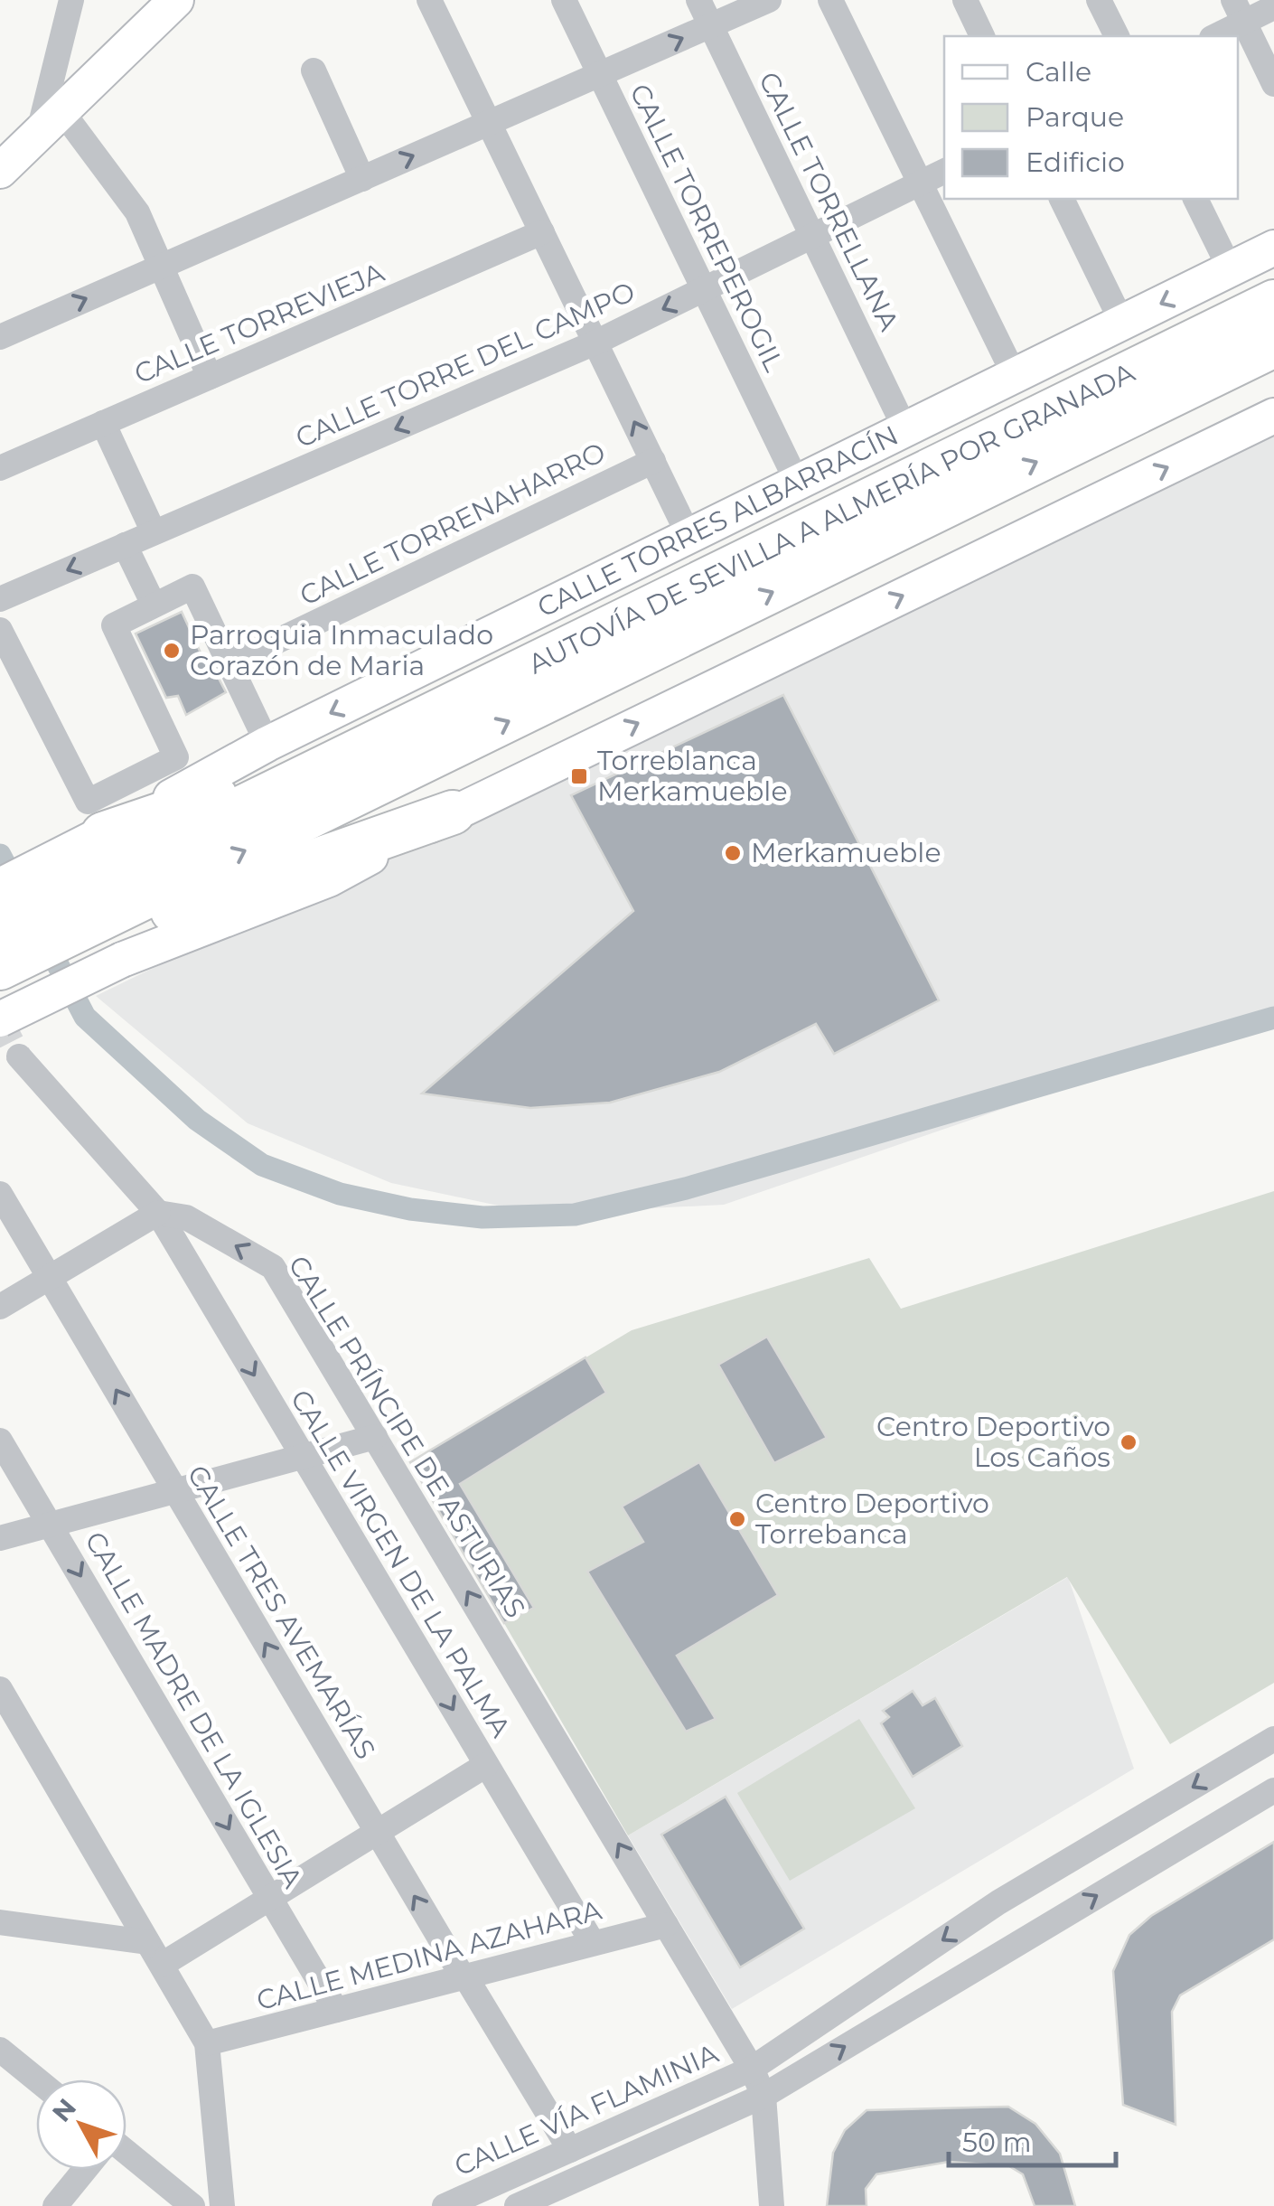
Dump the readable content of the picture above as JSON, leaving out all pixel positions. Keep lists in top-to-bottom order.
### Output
{
  "streets": {
    "highway": ["AUTOVÍA DE SEVILLA A ALMERÍA POR GRANADA"],
    "street": [
      "CALLE TORRELLANA",
      "CALLE TORREPEROGIL",
      "CALLE TORREVIEJA",
      "CALLE TORRE DEL CAMPO",
      "CALLE TORRES ALBARRACÍN",
      "CALLE TORRENAHARRO",
      "CALLE PRÍNCIPE DE ASTURIAS",
      "CALLE VIRGEN DE LA PALMA",
      "CALLE TRES AVEMARÍAS",
      "CALLE MADRE DE LA IGLESIA",
      "CALLE MEDINA AZAHARA",
      "CALLE VÍA FLAMINIA"
    ]
  },
  "crossings": [
    ["CALLE TORRELLANA", "CALLE TORRE DEL CAMPO"],
    ["CALLE TORRELLANA", "CALLE TORRES ALBARRACÍN"],
    ["CALLE TORREPEROGIL", "CALLE TORRE DEL CAMPO"],
    ["CALLE TORREPEROGIL", "CALLE TORRES ALBARRACÍN"],
    ["AUTOVÍA DE SEVILLA A ALMERÍA POR GRANADA", "CALLE TORRES ALBARRACÍN"],
    ["CALLE PRÍNCIPE DE ASTURIAS", "CALLE VIRGEN DE LA PALMA"],
    ["CALLE PRÍNCIPE DE ASTURIAS", "CALLE MEDINA AZAHARA"],
    ["CALLE PRÍNCIPE DE ASTURIAS", "CALLE VÍA FLAMINIA"],
    ["CALLE VIRGEN DE LA PALMA", "CALLE MEDINA AZAHARA"],
    ["CALLE TRES AVEMARÍAS", "CALLE MEDINA AZAHARA"],
    ["CALLE TRES AVEMARÍAS", "CALLE VÍA FLAMINIA"],
    ["CALLE MADRE DE LA IGLESIA", "CALLE MEDINA AZAHARA"]
  ],
  "one_way": [
    "CALLE TORRE DEL CAMPO",
    "CALLE PRÍNCIPE DE ASTURIAS",
    "CALLE VIRGEN DE LA PALMA",
    "CALLE TRES AVEMARÍAS"
  ],
  "places": {
    "other": [
      "Parroquia Inmaculado Corazón de Maria",
      "Merkamueble",
      "Centro Deportivo Los Caños",
      "Centro Deportivo Torrebanca"
    ],
    "transit": ["Torreblanca Merkamueble"]
  },
  "legend": ["Calle", "Parque", "Edificio"],
  "scale_bar": "50 m",
  "north": "top left"
}
